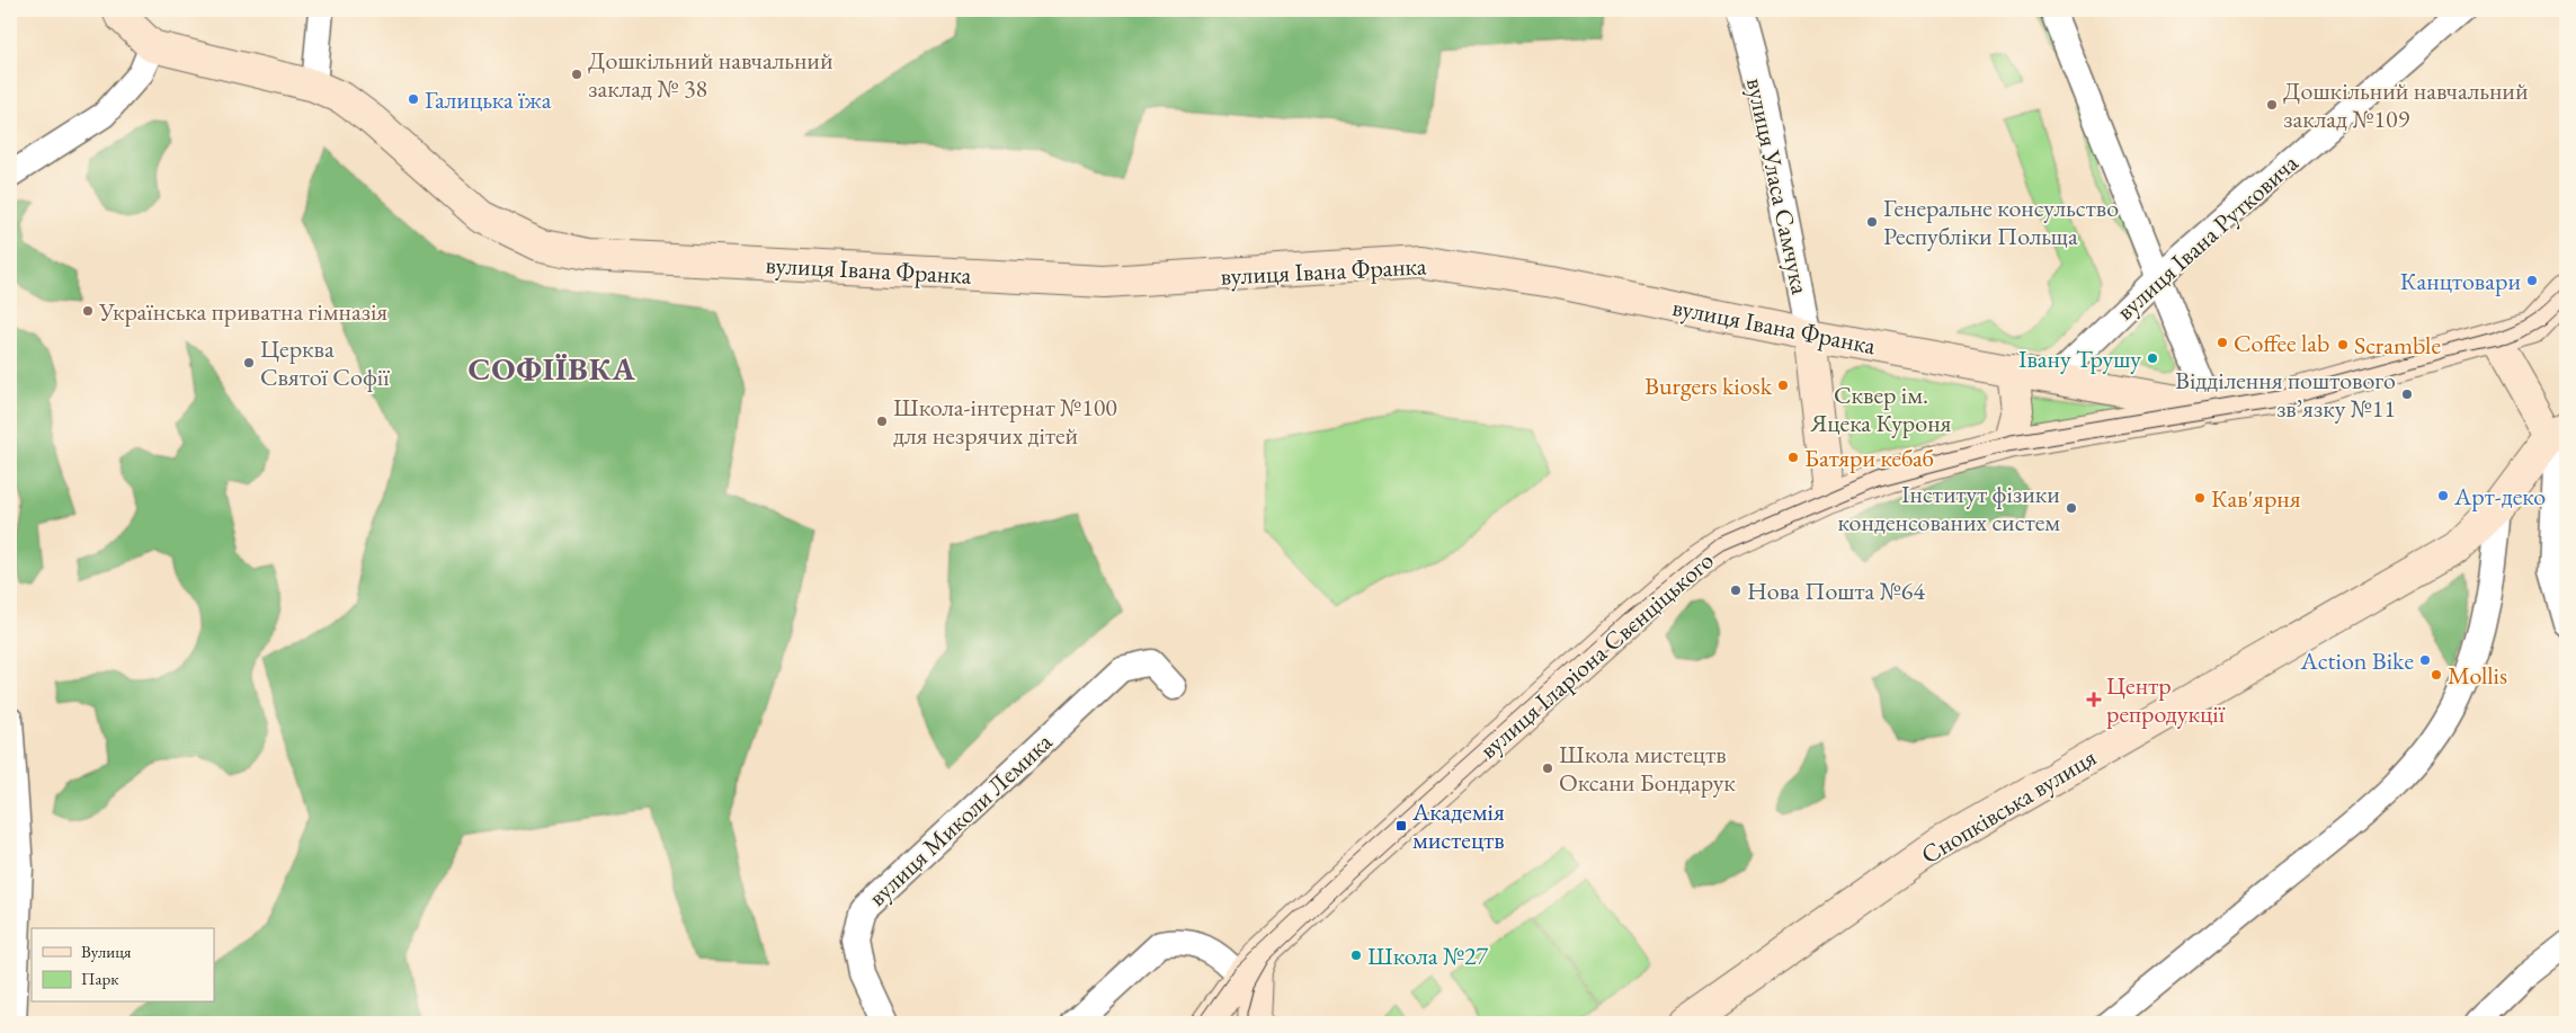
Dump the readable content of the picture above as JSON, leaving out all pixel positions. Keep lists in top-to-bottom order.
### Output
{
  "streets": {
    "main road": [
      "вулиця Уласа Самчука",
      "вулиця Івана Франка",
      "вулиця Іларіона Свєнціцького",
      "Снопківська вулиця"
    ],
    "street": ["вулиця Івана Рутковича", "вулиця Миколи Лемика"]
  },
  "crossings": [
    ["вулиця Уласа Самчука", "вулиця Івана Франка"],
    ["вулиця Уласа Самчука", "вулиця Іларіона Свєнціцького"],
    ["вулиця Івана Рутковича", "вулиця Івана Франка"],
    ["вулиця Івана Франка", "вулиця Іларіона Свєнціцького"]
  ],
  "districts": ["СОФІЇВКА"],
  "parks": ["Сквер ім. Яцека Куроня"],
  "places": {
    "other": [
      "Дошкільний навчальний заклад № 38",
      "Галицька їжа",
      "Дошкільний навчальний заклад №109",
      "Генеральне консульство Республіки Польща",
      "Канцтовари",
      "Українська приватна гімназія",
      "Coffee lab",
      "Scramble",
      "Івану Трушу",
      "Церква Святої Софії",
      "Burgers kiosk",
      "Відділення поштового зв’язку №11",
      "Школа-інтернат №100 для незрячих дітей",
      "Батяри кебаб",
      "Арт-деко",
      "Кав'ярня",
      "Інститут фізики конденсованих систем",
      "Нова Пошта №64",
      "Action Bike",
      "Mollis",
      "Школа мистецтв Оксани Бондарук",
      "Школа №27"
    ],
    "health": ["Центр репродукції"],
    "transit": ["Академія мистецтв"]
  },
  "legend": ["Вулиця", "Парк"]
}
